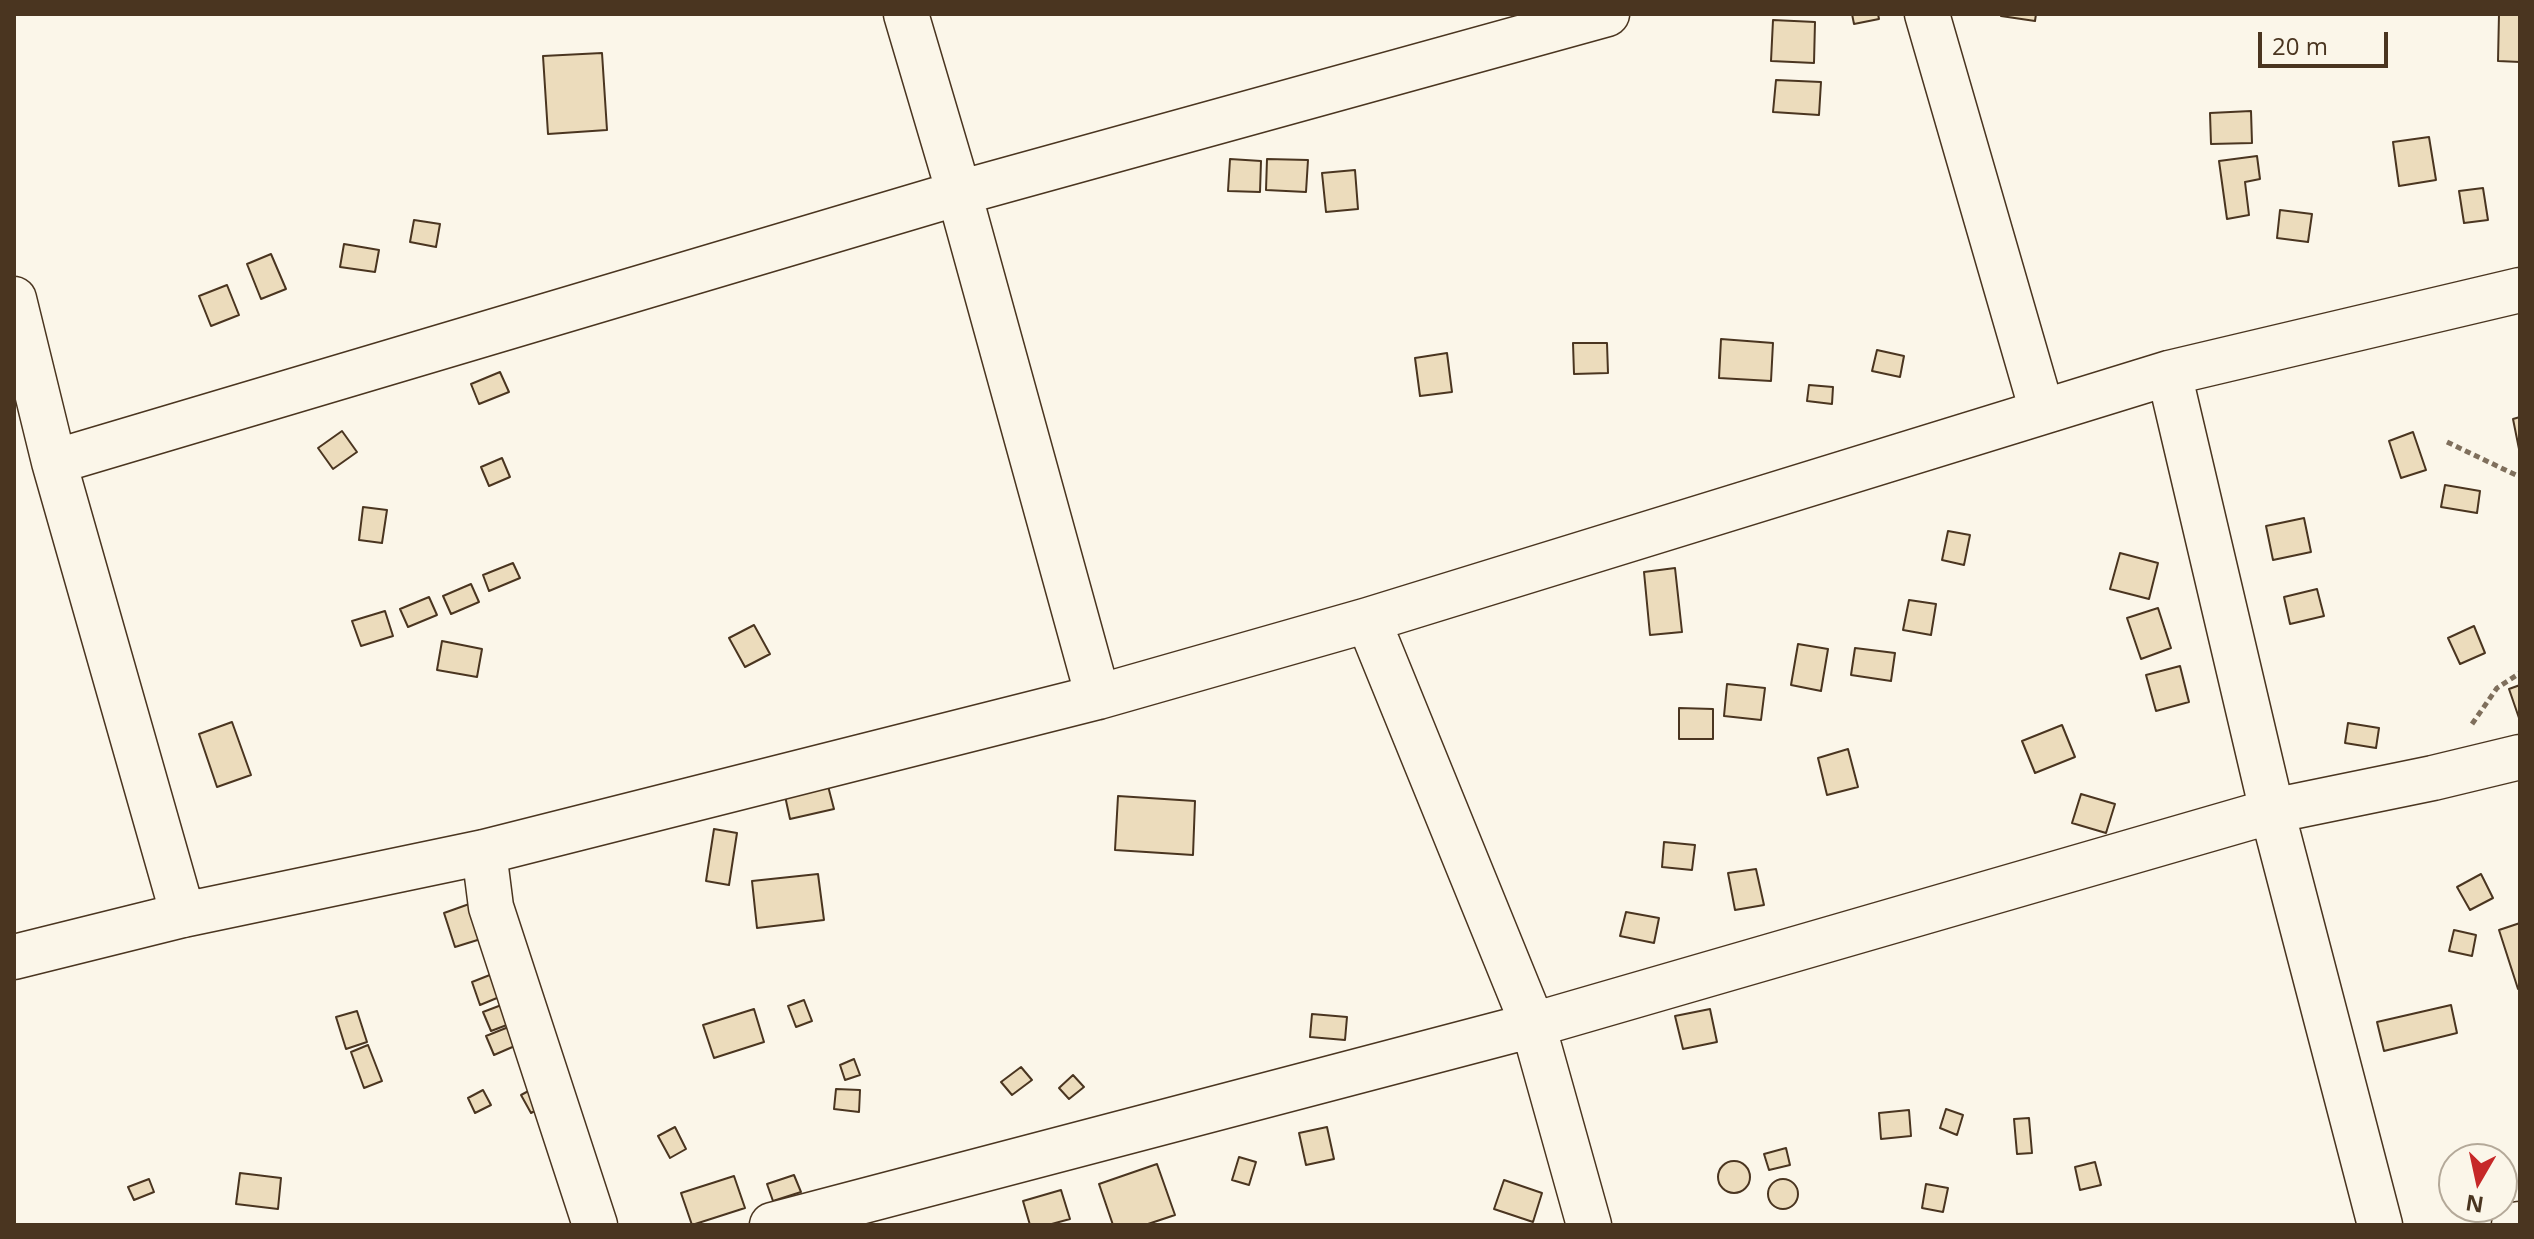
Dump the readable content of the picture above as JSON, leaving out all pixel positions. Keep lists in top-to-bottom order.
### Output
{
  "scale_bar": "20 m",
  "north": "bottom"
}
